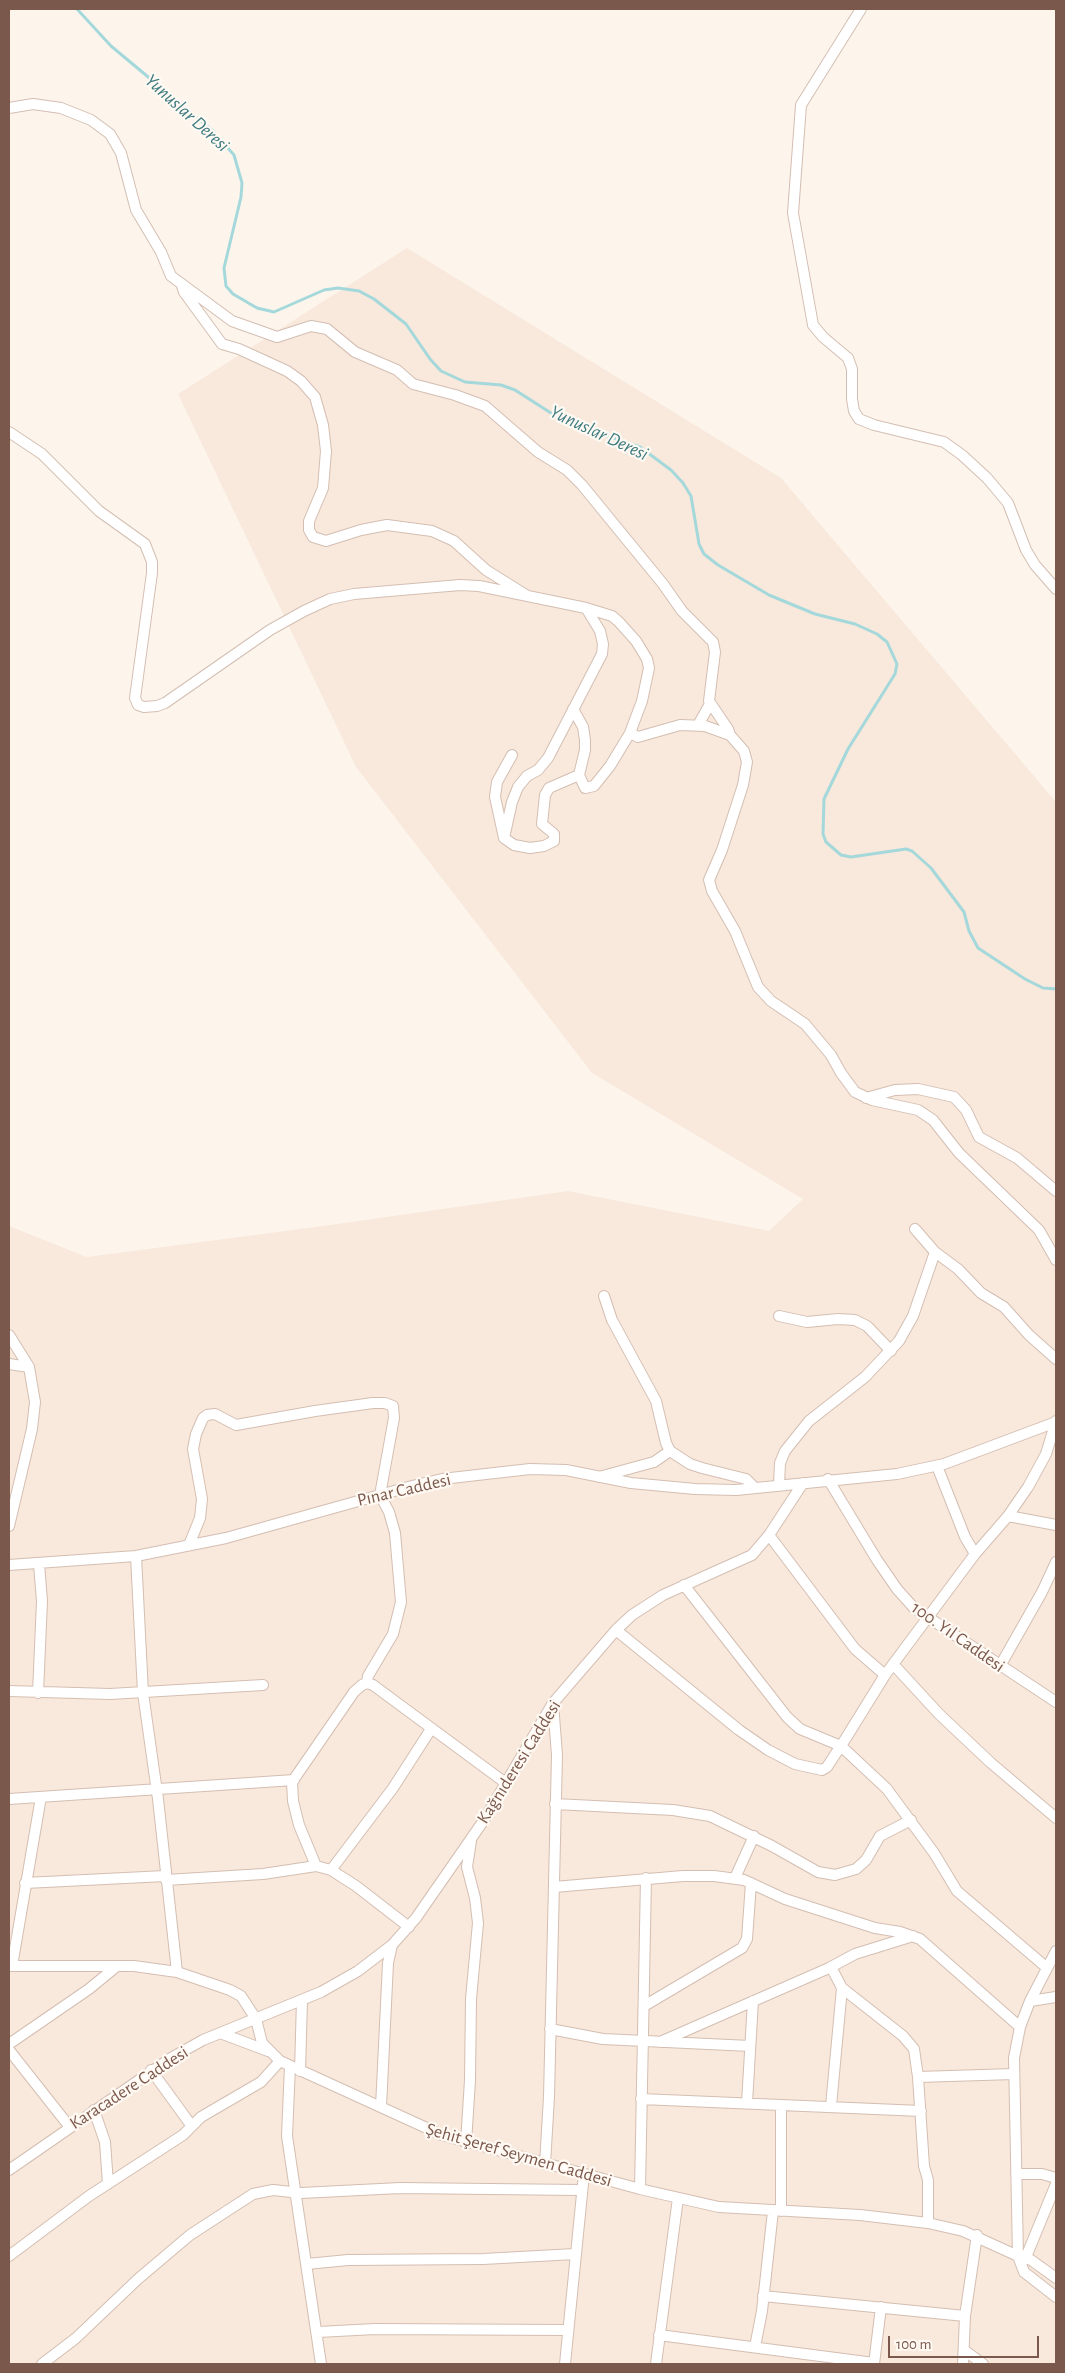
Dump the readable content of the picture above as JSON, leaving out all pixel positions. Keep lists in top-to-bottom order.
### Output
{
  "streets": {
    "street": [
      "Pınar Caddesi",
      "100. Yıl Caddesi",
      "Kağnıderesi Caddesi",
      "Karacadere Caddesi",
      "Şehit Şeref Seymen Caddesi"
    ]
  },
  "crossings": [
    ["Pınar Caddesi", "100. Yıl Caddesi"],
    ["Pınar Caddesi", "Kağnıderesi Caddesi"],
    ["Kağnıderesi Caddesi", "Karacadere Caddesi"],
    ["Kağnıderesi Caddesi", "Şehit Şeref Seymen Caddesi"],
    ["Karacadere Caddesi", "Şehit Şeref Seymen Caddesi"]
  ],
  "water": ["Yunuslar Deresi"],
  "scale_bar": "100 m"
}
